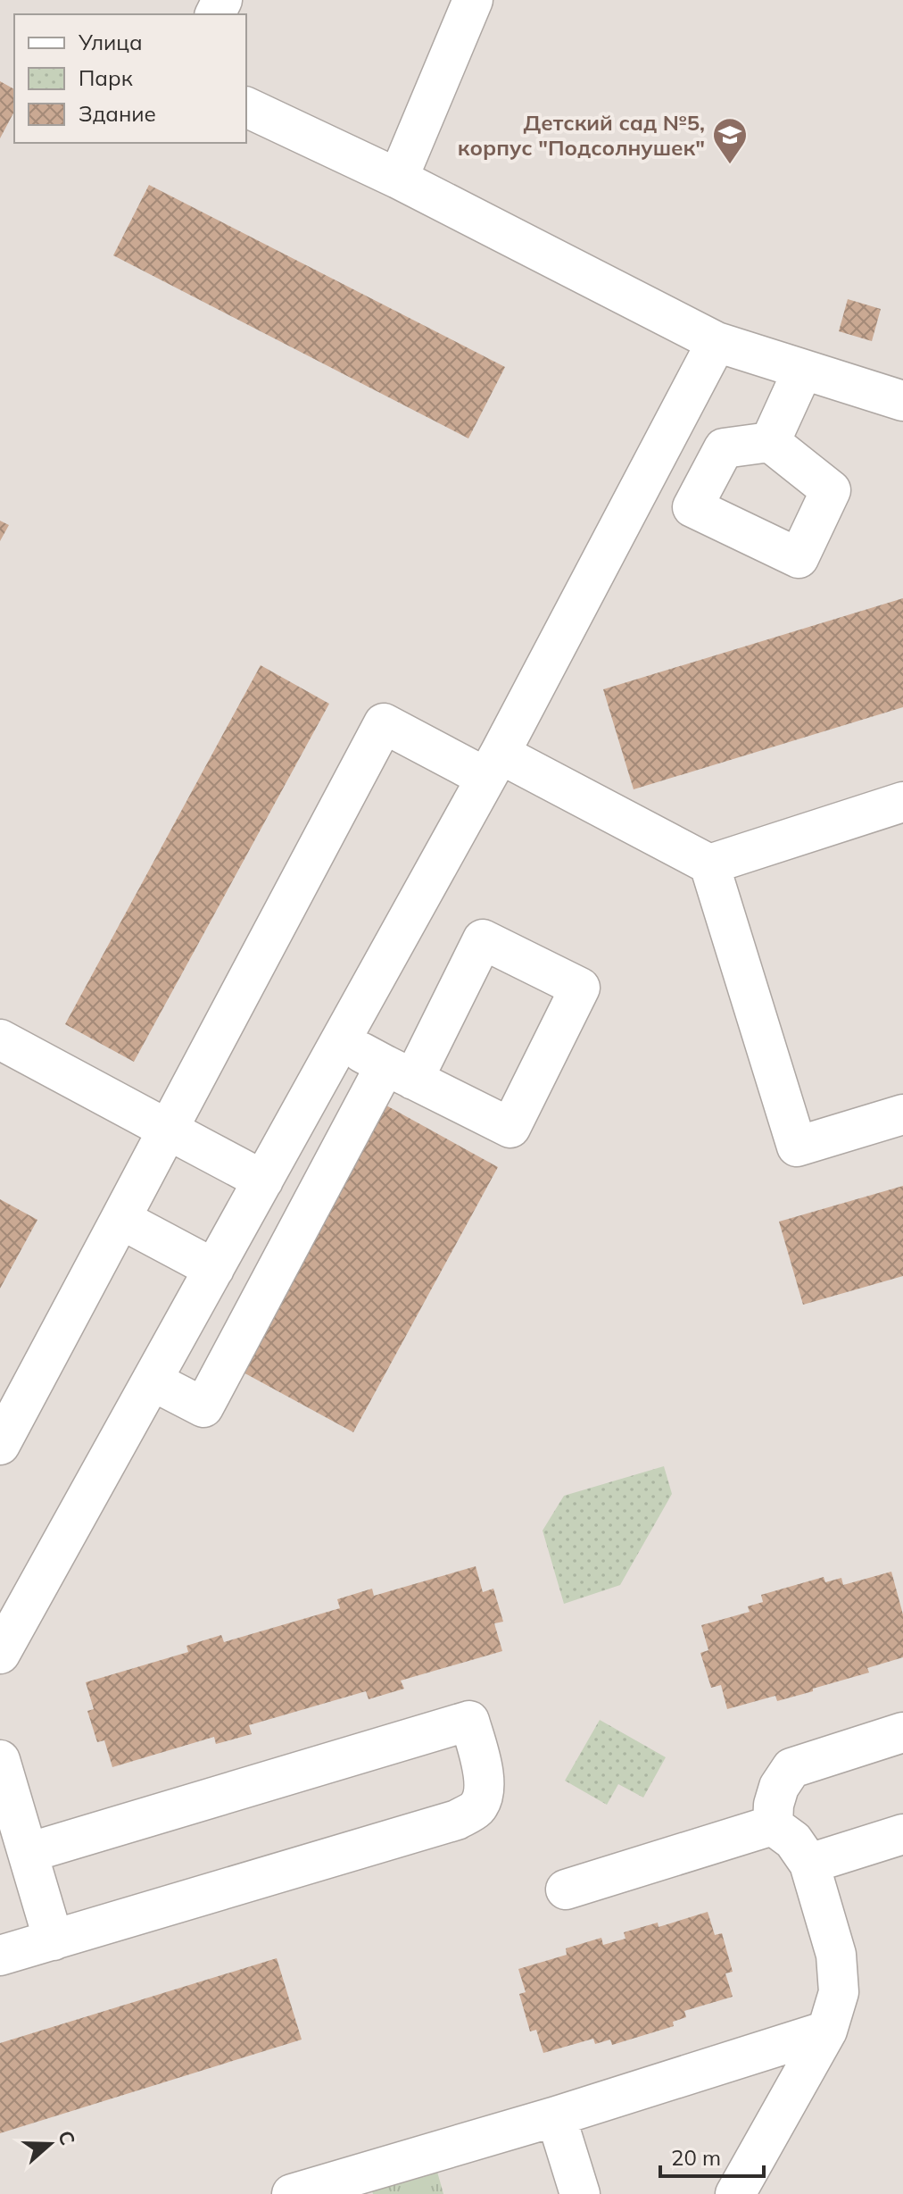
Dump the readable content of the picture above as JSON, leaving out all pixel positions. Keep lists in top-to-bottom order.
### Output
{
  "places": {
    "school or university": ["Детский сад №5, корпус \"Подсолнушек\""]
  },
  "legend": ["Улица", "Парк", "Здание"],
  "scale_bar": "20 m",
  "north": "right"
}
